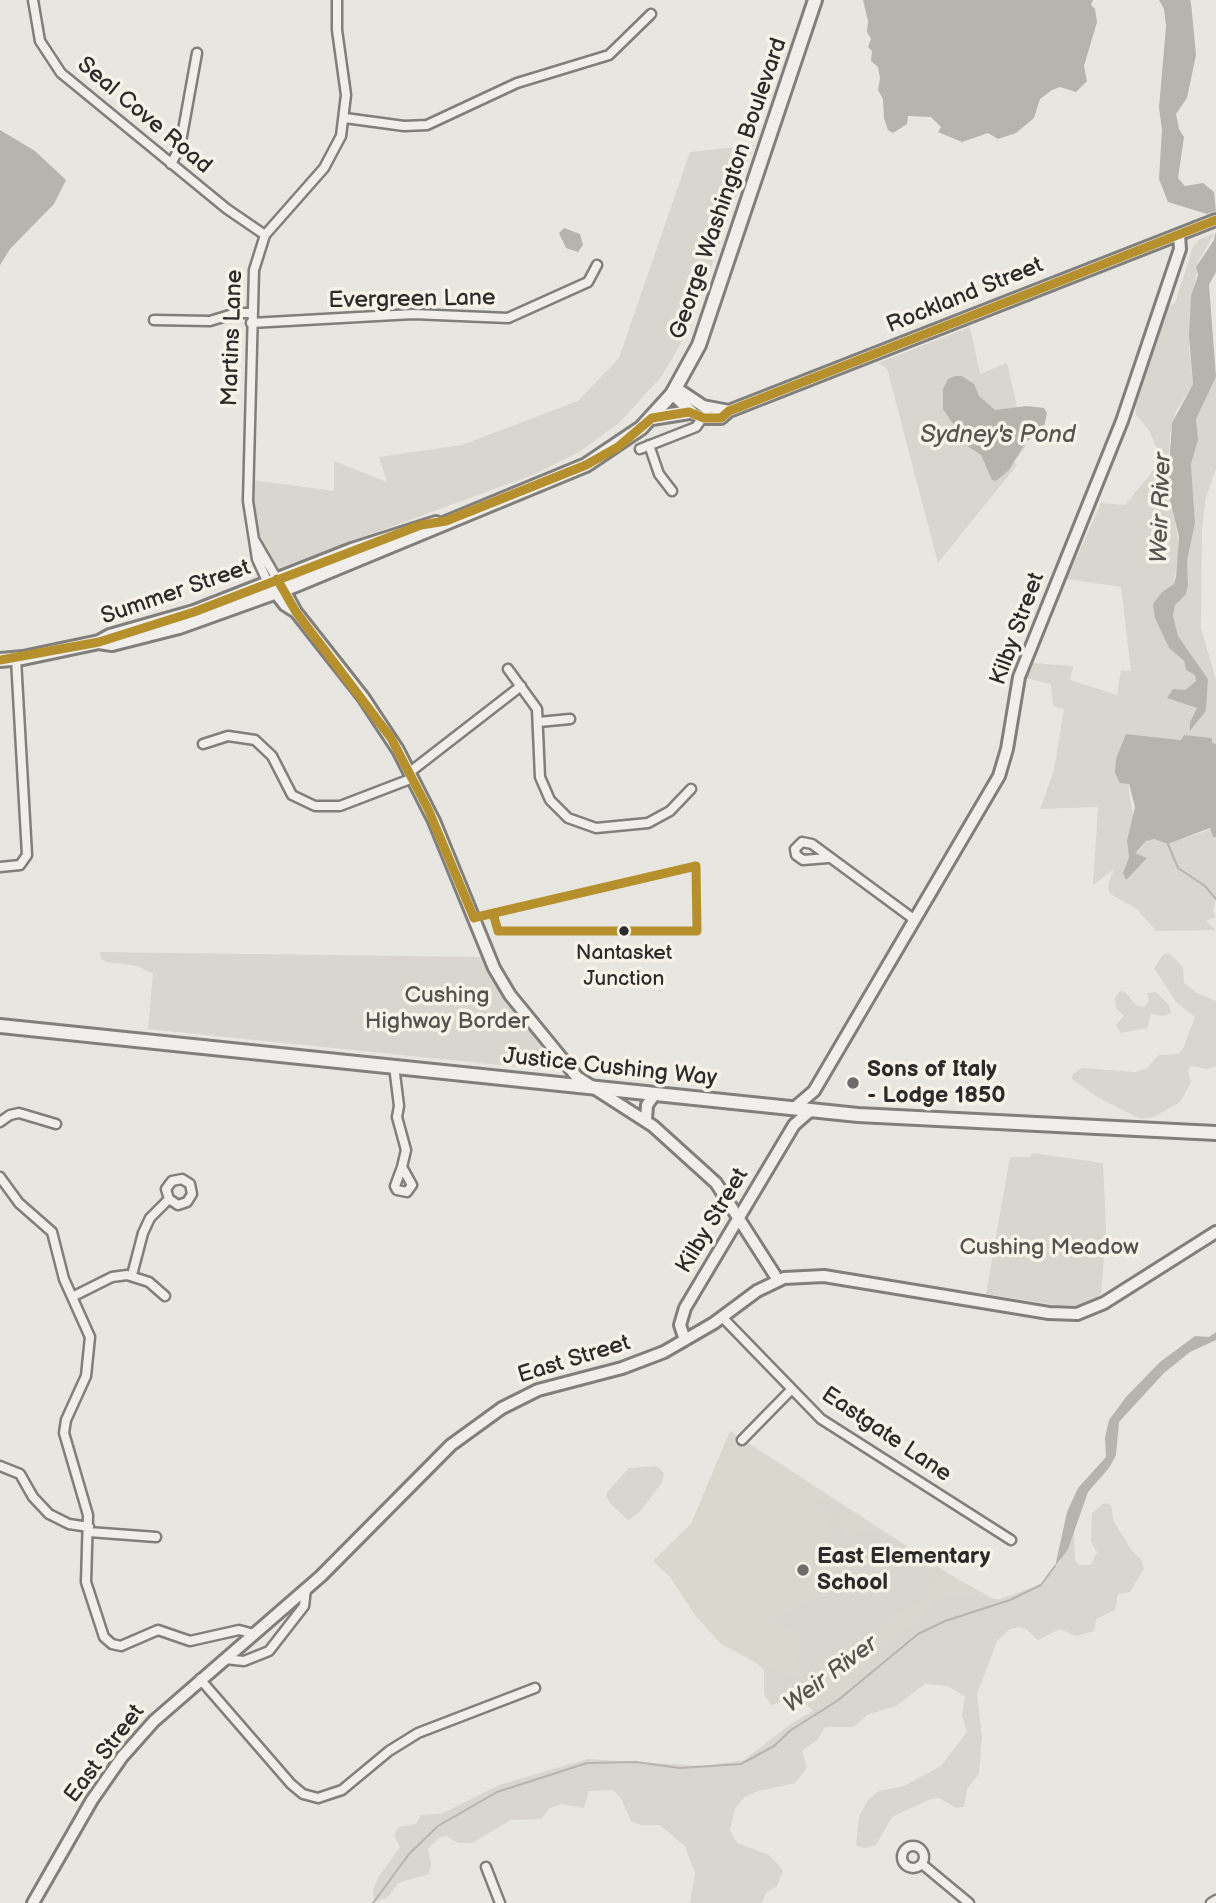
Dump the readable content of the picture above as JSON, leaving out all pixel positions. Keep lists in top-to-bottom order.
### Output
{
  "streets": {
    "main road": [
      "George Washington Boulevard",
      "Rockland Street",
      "Summer Street",
      "Kilby Street",
      "Justice Cushing Way",
      "East Street"
    ],
    "street": [
      "Seal Cove Road",
      "Evergreen Lane",
      "Martins Lane",
      "Eastgate Lane"
    ]
  },
  "crossings": [
    ["Seal Cove Road", "Martins Lane"],
    ["George Washington Boulevard", "Rockland Street"],
    ["Rockland Street", "Kilby Street"],
    ["Evergreen Lane", "Martins Lane"],
    ["Martins Lane", "Summer Street"],
    ["Summer Street", "Kilby Street"],
    ["Summer Street", "Justice Cushing Way"],
    ["Summer Street", "East Street"],
    ["Kilby Street", "Justice Cushing Way"],
    ["Kilby Street", "East Street"],
    ["East Street", "Eastgate Lane"]
  ],
  "water": ["Sydney's Pond", "Weir River"],
  "parks": ["Cushing Highway Border", "Cushing Meadow"],
  "places": ["Nantasket Junction", "Sons of Italy - Lodge 1850", "East Elementary School"]
}
